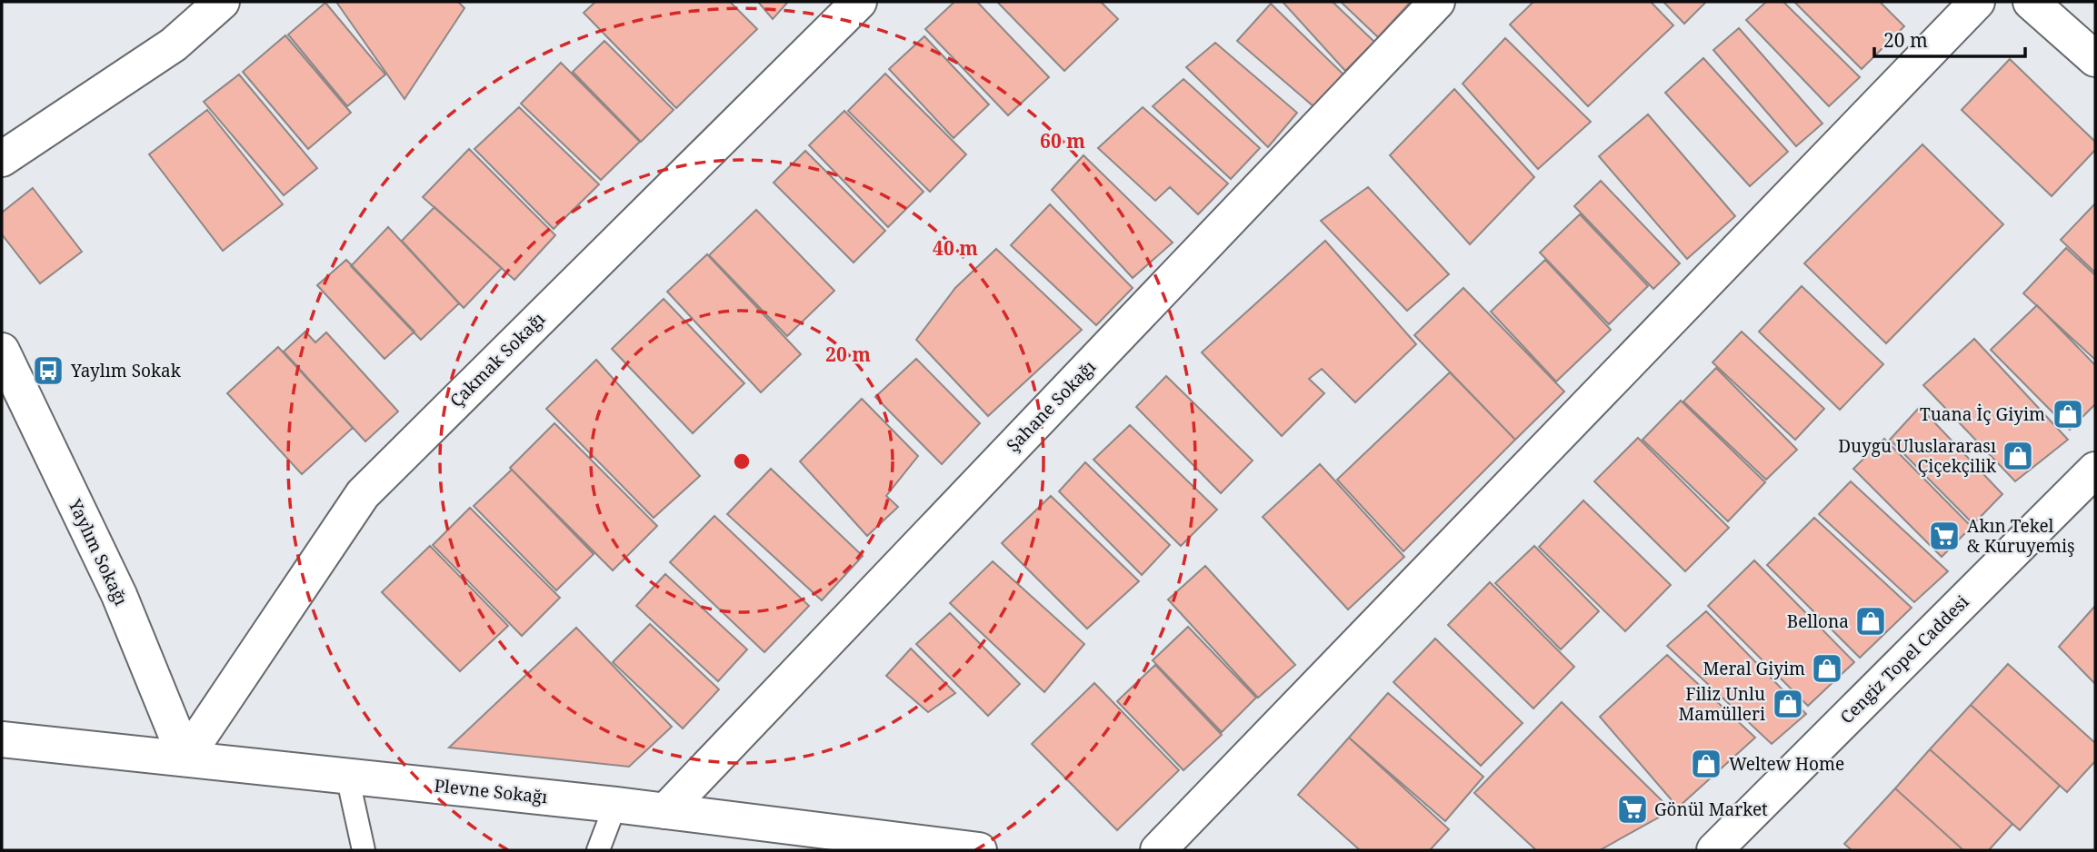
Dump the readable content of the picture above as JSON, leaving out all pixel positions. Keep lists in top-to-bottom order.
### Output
{
  "streets": {
    "street": [
      "Çakmak Sokağı",
      "Şahane Sokağı",
      "Yaylım Sokağı",
      "Cengiz Topel Caddesi",
      "Plevne Sokağı"
    ]
  },
  "crossings": [
    ["Çakmak Sokağı", "Yaylım Sokağı"],
    ["Çakmak Sokağı", "Plevne Sokağı"],
    ["Şahane Sokağı", "Plevne Sokağı"],
    ["Yaylım Sokağı", "Plevne Sokağı"]
  ],
  "places": {
    "bus stop": ["Yaylım Sokak"],
    "shop": [
      "Tuana İç Giyim",
      "Duygu Uluslararası Çiçekçilik",
      "Bellona",
      "Meral Giyim",
      "Filiz Unlu Mamülleri",
      "Weltew Home"
    ],
    "supermarket": ["Akın Tekel & Kuruyemiş", "Gönül Market"]
  },
  "scale_bar": "20 m",
  "rings": ["60 m", "40 m", "20 m"]
}
